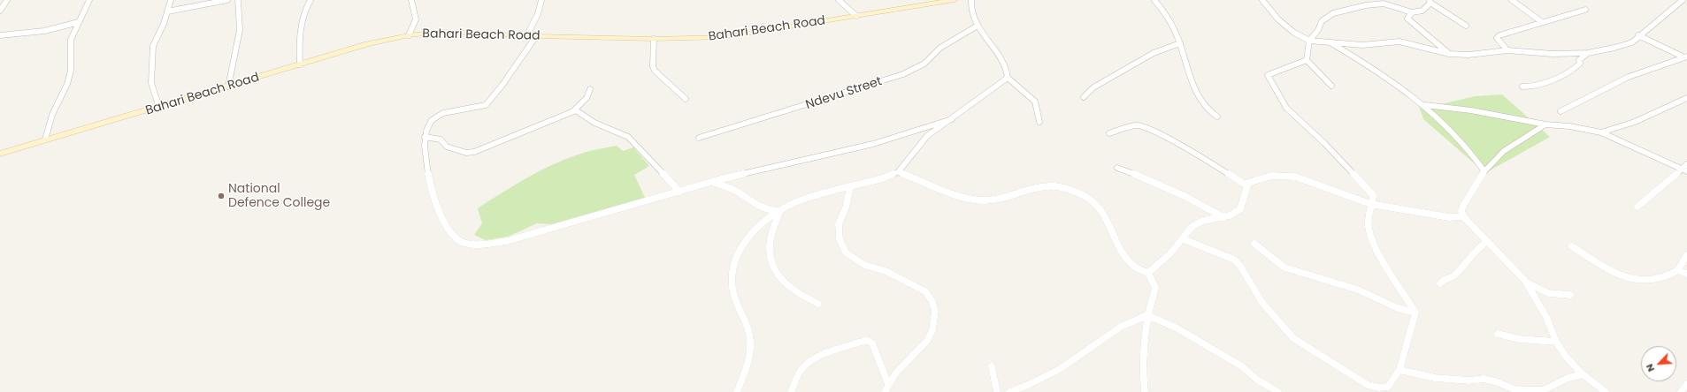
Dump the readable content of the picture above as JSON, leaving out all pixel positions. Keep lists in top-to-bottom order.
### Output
{
  "streets": {
    "street": ["Bahari Beach Road", "Ndevu Street"]
  },
  "places": ["National Defence College"],
  "north": "bottom left"
}
